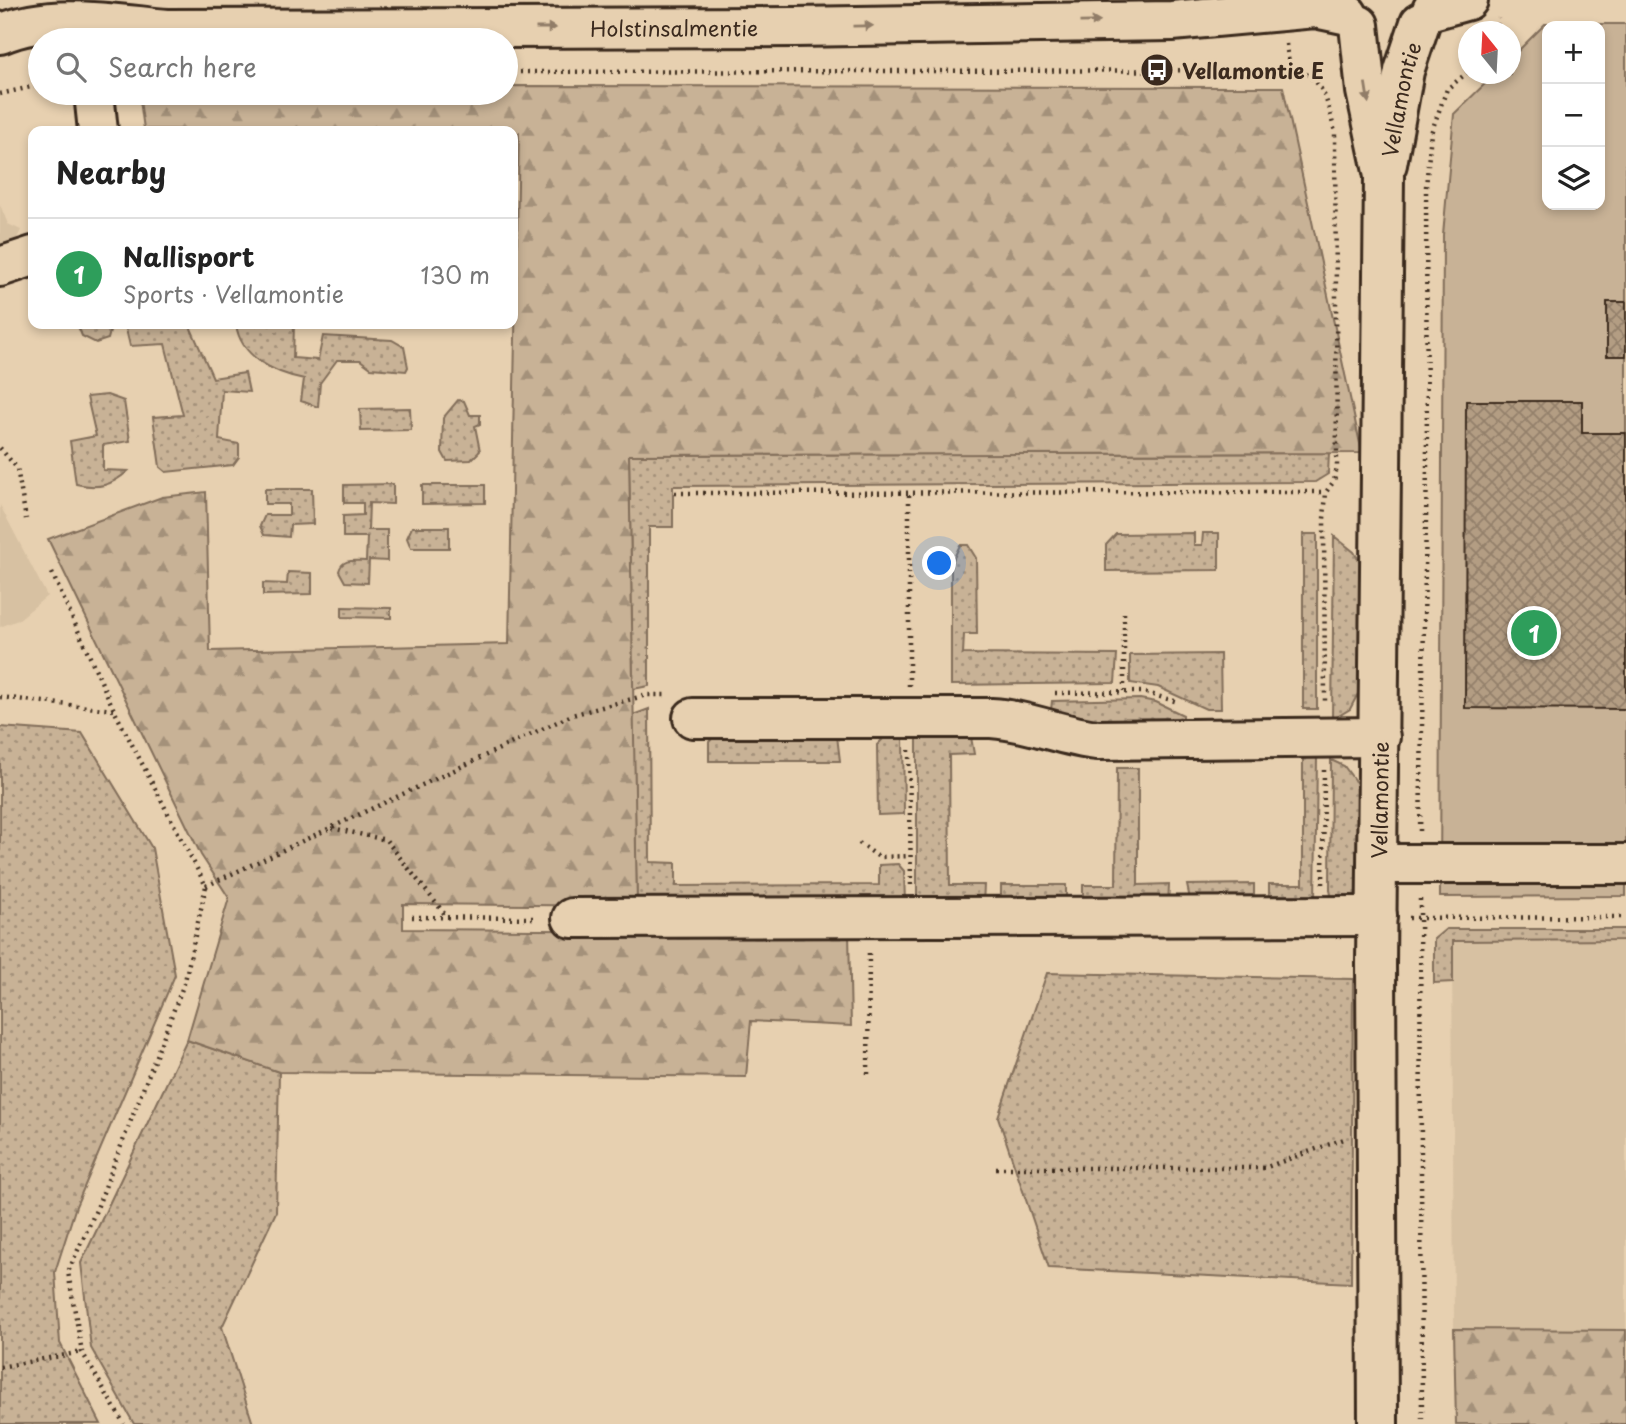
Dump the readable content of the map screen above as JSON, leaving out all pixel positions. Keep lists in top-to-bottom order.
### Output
{
  "streets": {
    "street": ["Holstinsalmentie", "Vellamontie"]
  },
  "crossings": [
    ["Holstinsalmentie", "Vellamontie"]
  ],
  "one_way": ["Holstinsalmentie"],
  "places": {
    "bus stop": ["Vellamontie E"]
  },
  "north": "top",
  "page": {
    "map_buttons": ["+", "−"],
    "search": "Search here",
    "heading": "Nearby",
    "list": [
      {
        "mark": "1",
        "name": "Nallisport",
        "note": "Sports · Vellamontie",
        "value": "130 m"
      }
    ],
    "pins": "1"
  }
}
